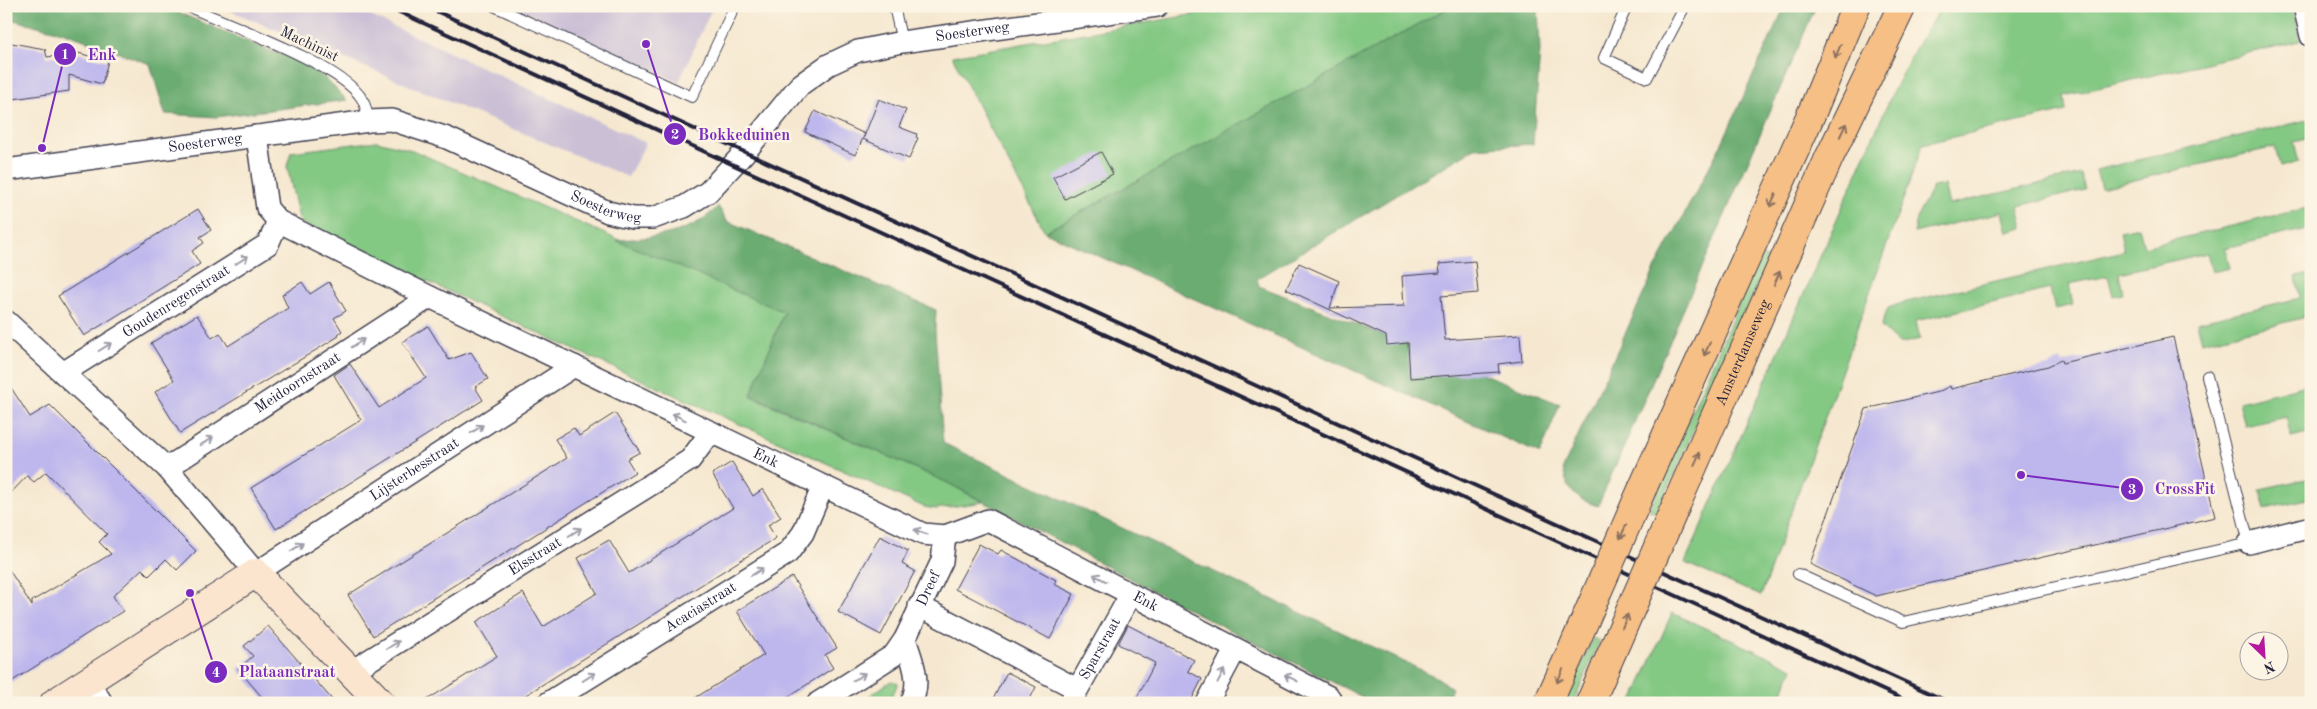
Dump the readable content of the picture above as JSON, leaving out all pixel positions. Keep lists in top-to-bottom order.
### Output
{
  "streets": {
    "main road": ["Amsterdamseweg"],
    "street": [
      "Soesterweg",
      "Goudenregenstraat",
      "Meidoornstraat",
      "Enk",
      "Lijsterbesstraat",
      "Elsstraat",
      "Dreef",
      "Acaciastraat",
      "Sparstraat"
    ],
    "lane": ["Machinist"]
  },
  "crossings": [
    ["Soesterweg", "Machinist"],
    ["Goudenregenstraat", "Enk"],
    ["Meidoornstraat", "Enk"],
    ["Enk", "Lijsterbesstraat"],
    ["Enk", "Elsstraat"],
    ["Enk", "Dreef"],
    ["Enk", "Acaciastraat"],
    ["Enk", "Sparstraat"]
  ],
  "one_way": [
    "Goudenregenstraat",
    "Meidoornstraat",
    "Enk",
    "Lijsterbesstraat",
    "Elsstraat",
    "Dreef",
    "Acaciastraat"
  ],
  "places": [
    "Bokkeduinen",
    "Enk",
    "CrossFit",
    "Plataanstraat"
  ],
  "north": "bottom right"
}
